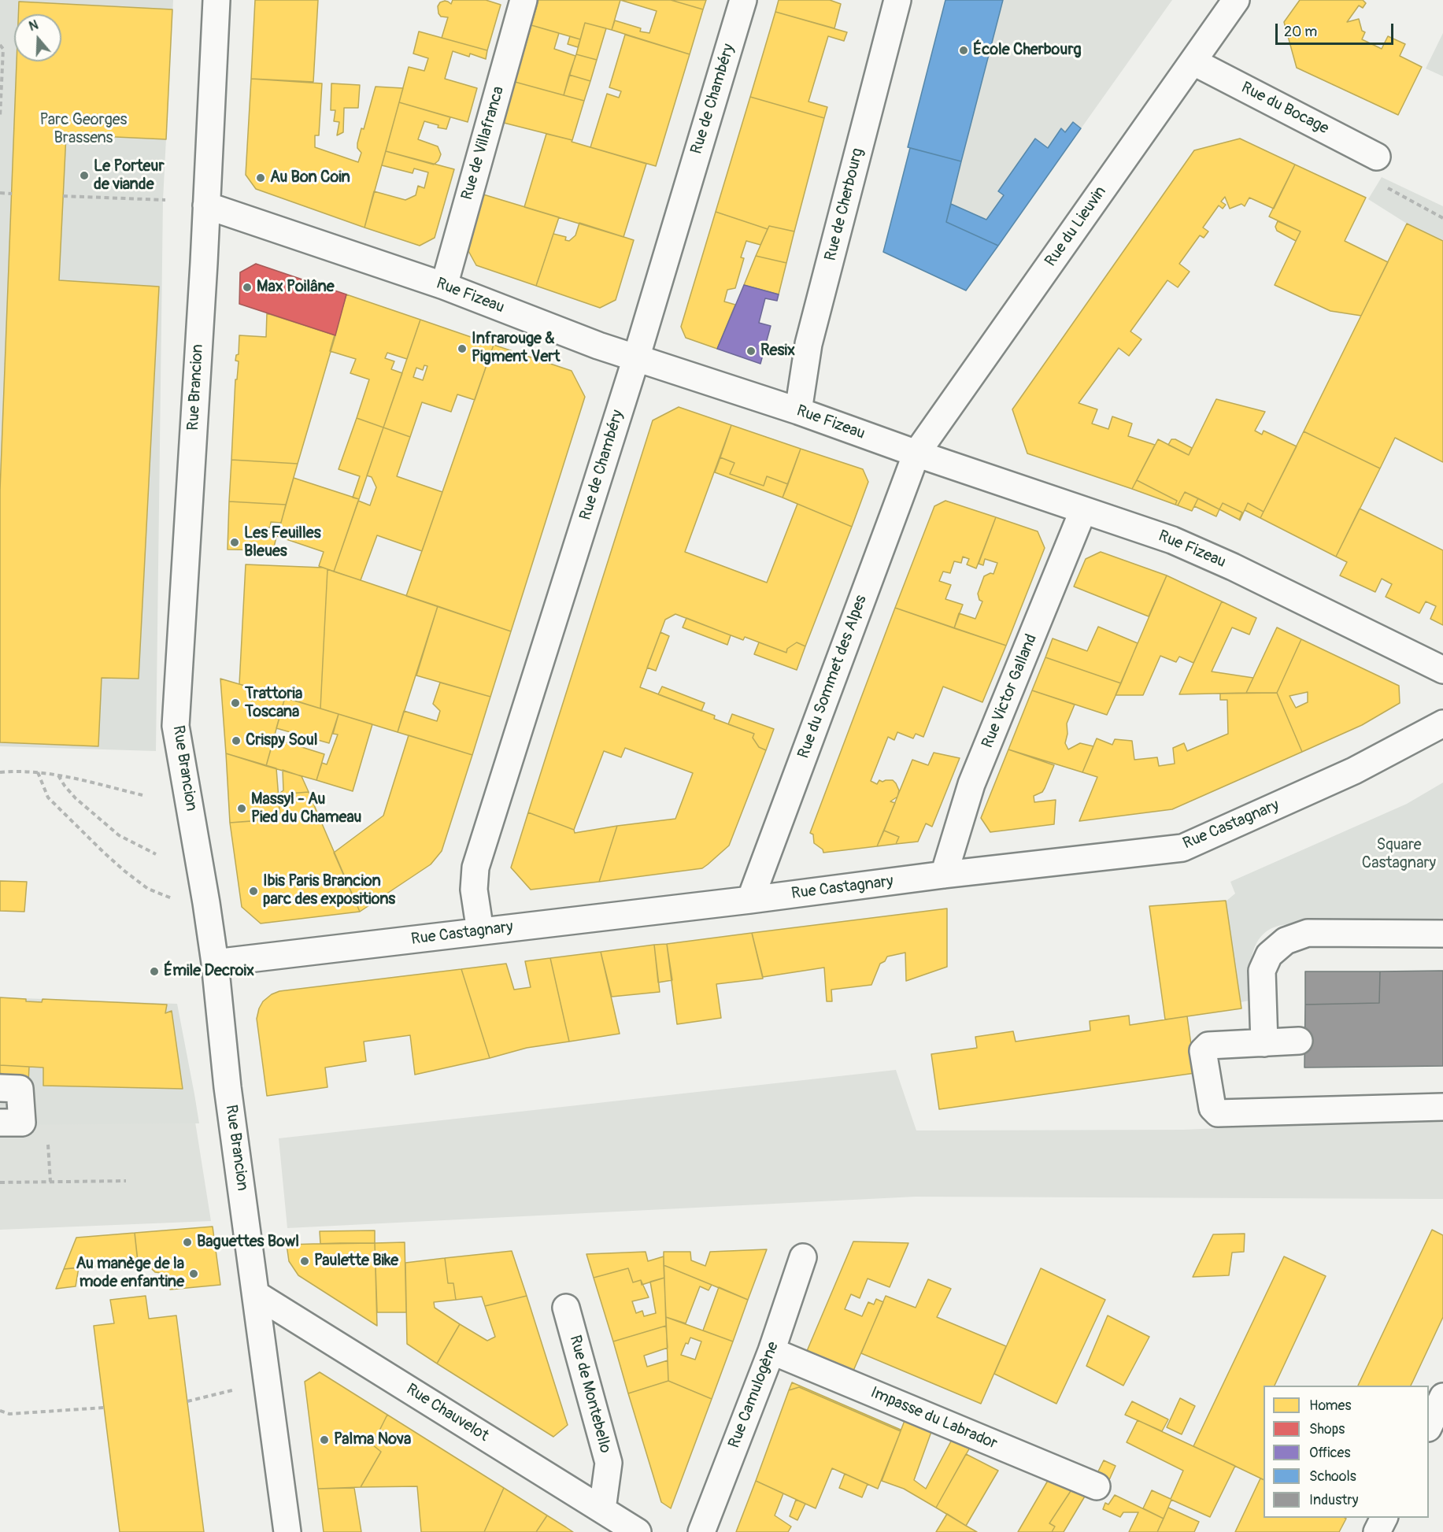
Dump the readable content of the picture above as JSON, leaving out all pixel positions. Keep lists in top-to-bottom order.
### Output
{
  "streets": {
    "street": [
      "Rue de Chambéry",
      "Rue du Bocage",
      "Rue de Villafranca",
      "Rue de Cherbourg",
      "Rue du Lieuvin",
      "Rue Fizeau",
      "Rue Brancion",
      "Rue du Sommet des Alpes",
      "Rue Victor Galland",
      "Rue Castagnary",
      "Rue de Montebello",
      "Rue Camulogène",
      "Rue Chauvelot",
      "Impasse du Labrador"
    ]
  },
  "crossings": [
    ["Rue de Chambéry", "Rue Fizeau"],
    ["Rue de Chambéry", "Rue Castagnary"],
    ["Rue du Bocage", "Rue du Lieuvin"],
    ["Rue de Villafranca", "Rue Fizeau"],
    ["Rue de Cherbourg", "Rue Fizeau"],
    ["Rue du Lieuvin", "Rue Fizeau"],
    ["Rue du Lieuvin", "Rue du Sommet des Alpes"],
    ["Rue Fizeau", "Rue Brancion"],
    ["Rue Fizeau", "Rue du Sommet des Alpes"],
    ["Rue Fizeau", "Rue Victor Galland"],
    ["Rue Brancion", "Rue Castagnary"],
    ["Rue Brancion", "Rue Chauvelot"],
    ["Rue du Sommet des Alpes", "Rue Castagnary"],
    ["Rue Victor Galland", "Rue Castagnary"],
    ["Rue de Montebello", "Rue Chauvelot"],
    ["Rue Camulogène", "Impasse du Labrador"]
  ],
  "parks": ["Parc Georges Brassens", "Square Castagnary"],
  "places": [
    "École Cherbourg",
    "Le Porteur de viande",
    "Au Bon Coin",
    "Max Poilâne",
    "Infrarouge & Pigment Vert",
    "Resix",
    "Les Feuilles Bleues",
    "Trattoria Toscana",
    "Crispy Soul",
    "Massyl - Au Pied du Chameau",
    "Ibis Paris Brancion parc des expositions",
    "Émile Decroix",
    "Baguettes Bowl",
    "Paulette Bike",
    "Au manège de la mode enfantine",
    "Palma Nova"
  ],
  "legend": [
    "Homes",
    "Shops",
    "Offices",
    "Schools",
    "Industry"
  ],
  "scale_bar": "20 m",
  "north": "top"
}
